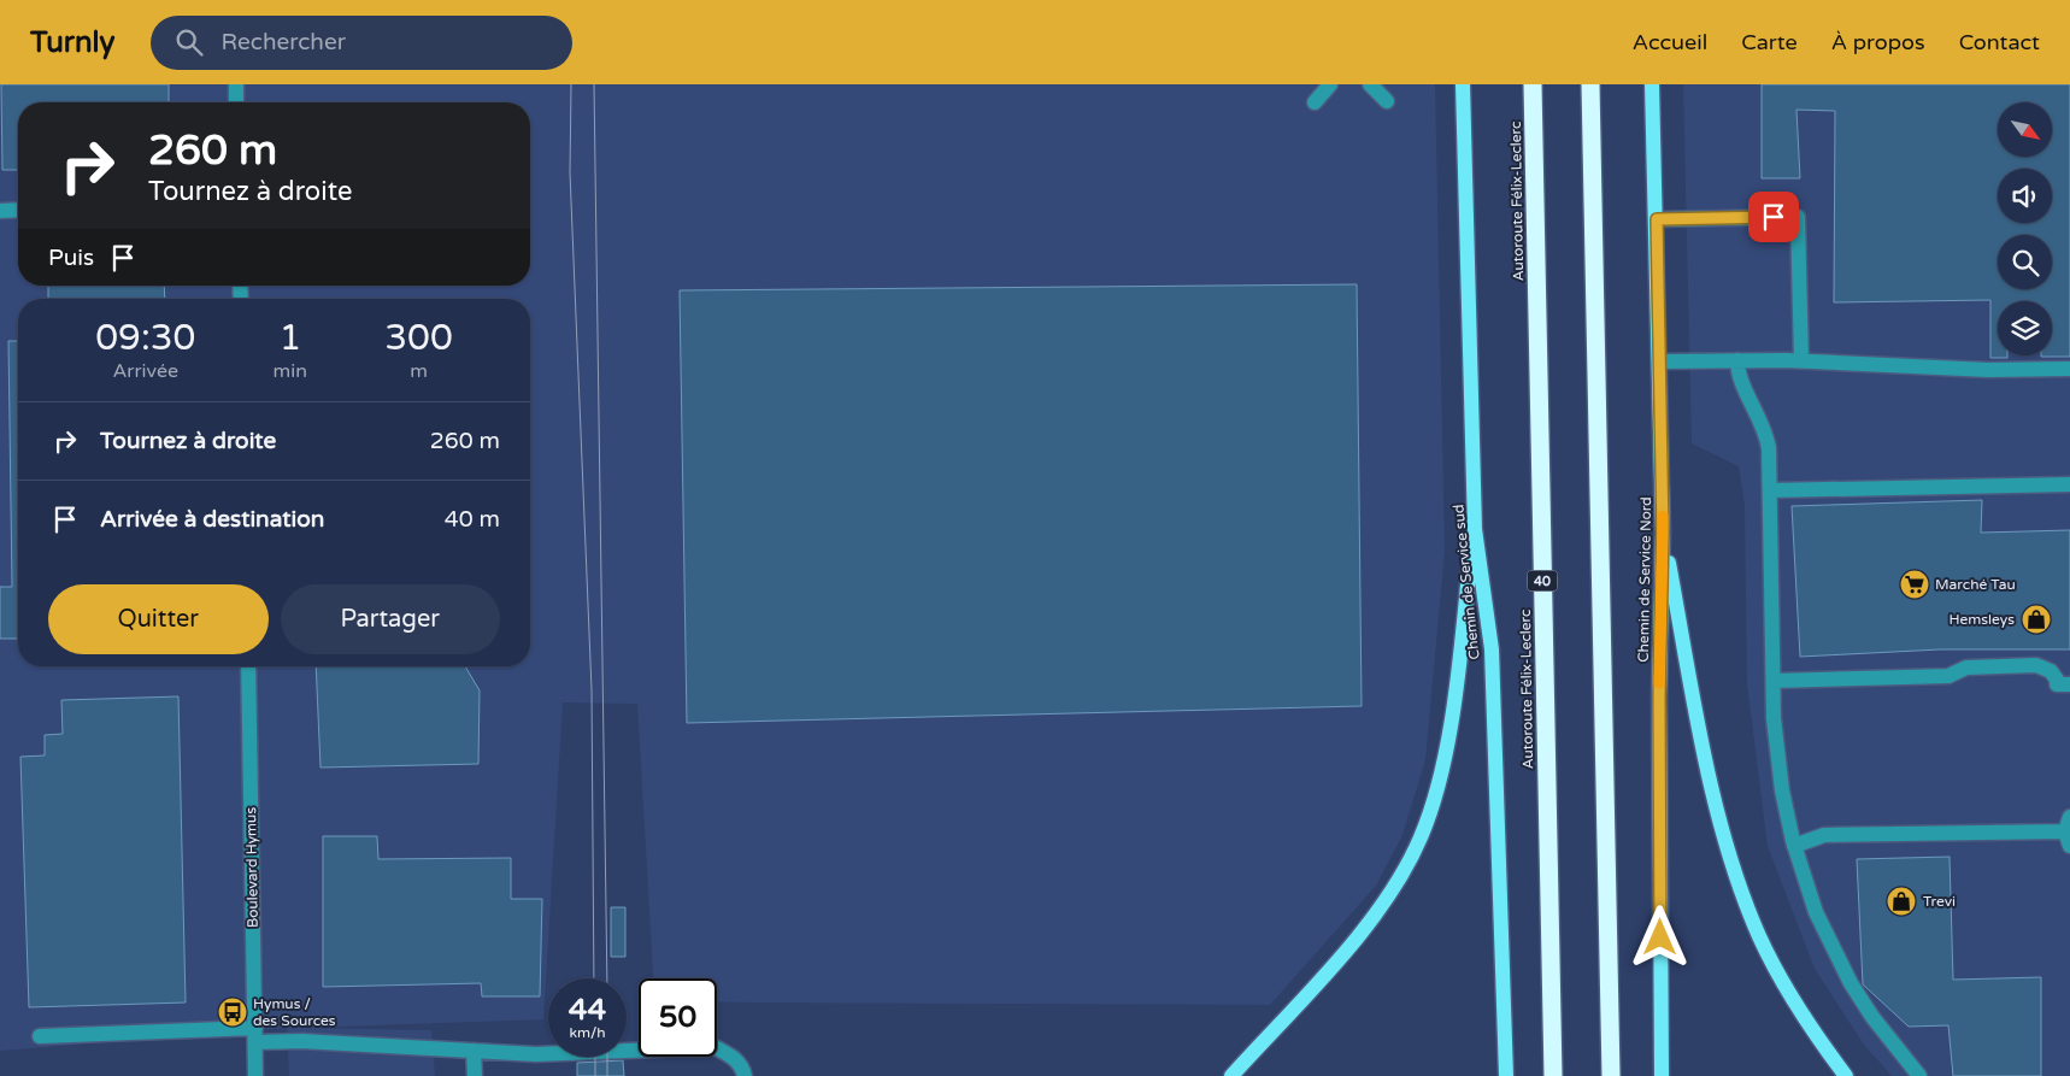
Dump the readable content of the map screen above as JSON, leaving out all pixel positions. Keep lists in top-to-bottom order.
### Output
{
  "streets": {
    "highway": ["Autoroute Félix-Leclerc", "40"],
    "main road": ["Chemin de Service Nord", "Chemin de Service sud"],
    "street": ["Boulevard Hymus"]
  },
  "places": {
    "supermarket": ["Marché Tau"],
    "shop": ["Hemsleys", "Trevi"],
    "bus stop": ["Hymus / des Sources"]
  },
  "north": "bottom right",
  "page": {
    "header": "Turnly",
    "search": "Rechercher",
    "nav": [
      "Accueil",
      "Carte",
      "À propos",
      "Contact"
    ],
    "turn": ["260 m", "Tournez à droite"],
    "then": "Puis",
    "eta": [
      "09:30",
      "Arrivée",
      "1",
      "min",
      "300",
      "m"
    ],
    "list": [
      {
        "name": "Tournez à droite",
        "value": "260 m"
      },
      {
        "name": "Arrivée à destination",
        "value": "40 m"
      }
    ],
    "buttons": ["Quitter", "Partager"],
    "speed": "44 km/h",
    "limit": "50"
  }
}
